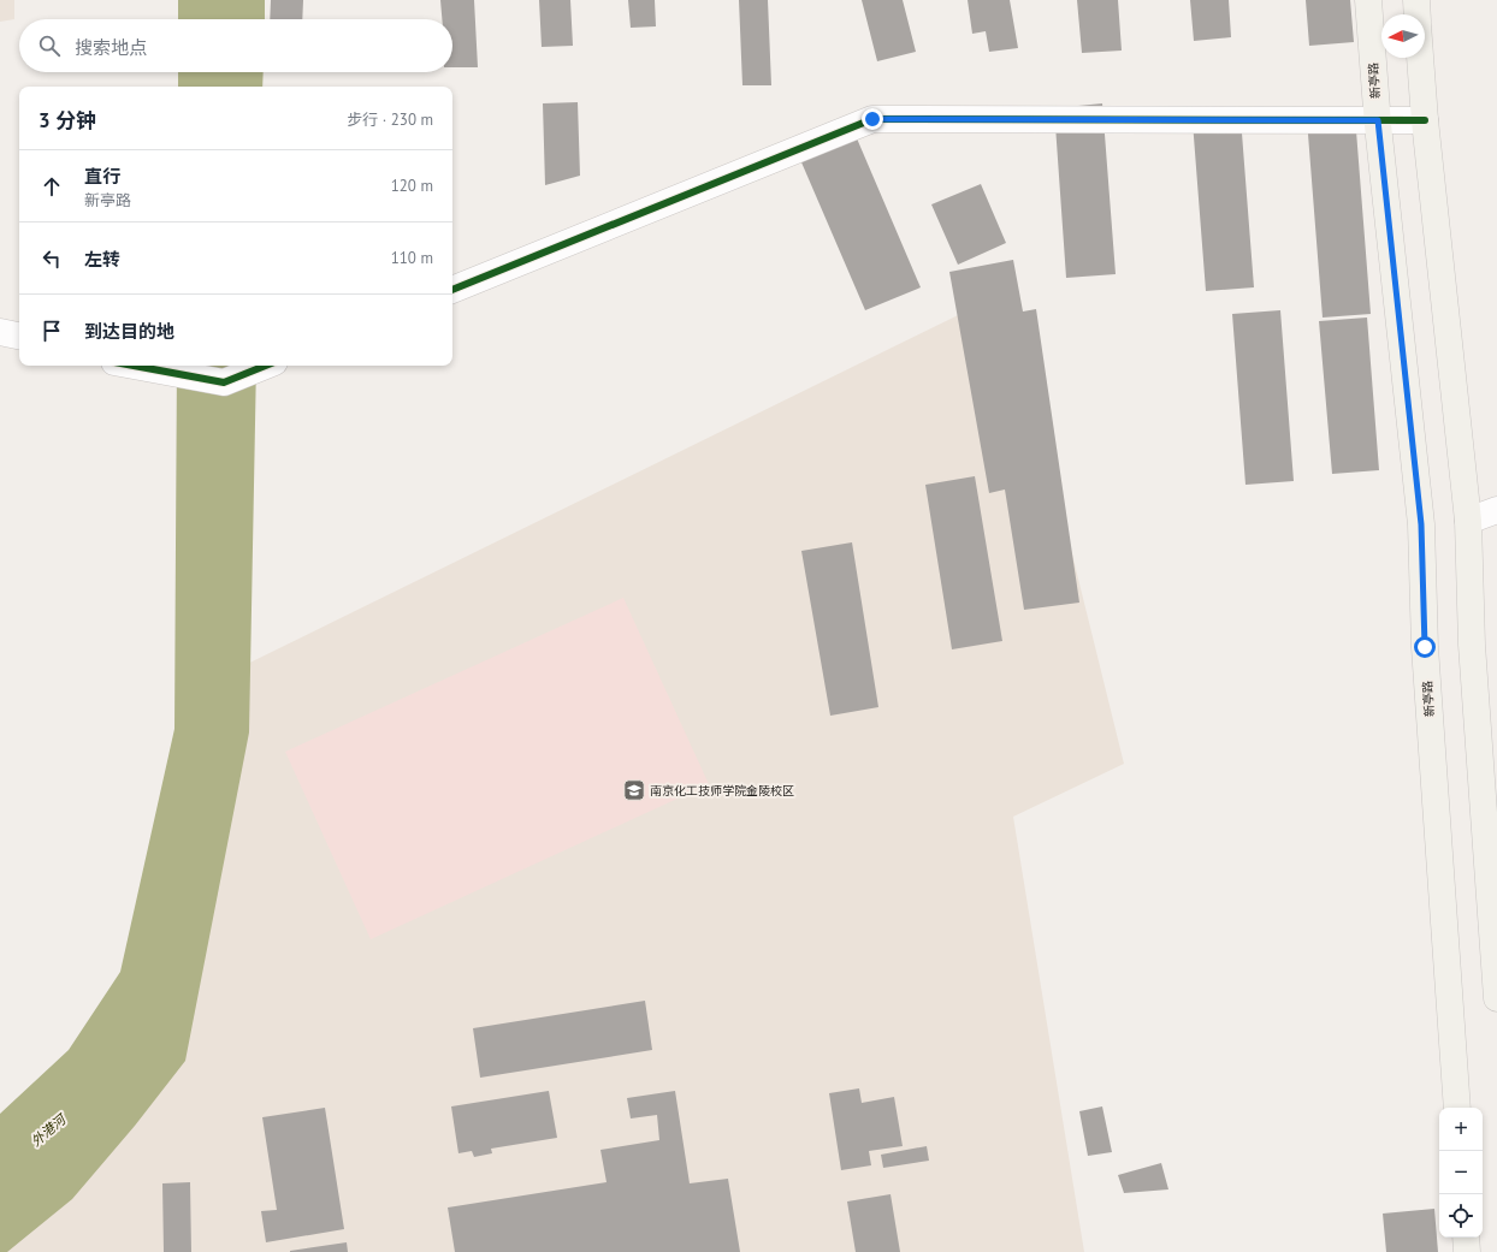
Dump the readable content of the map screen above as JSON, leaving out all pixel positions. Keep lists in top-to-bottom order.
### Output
{
  "streets": {
    "main road": ["新亭路"]
  },
  "water": ["外港河"],
  "places": {
    "school or university": ["南京化工技师学院金陵校区"]
  },
  "north": "left",
  "page": {
    "search": "搜索地点",
    "heading": ["3 分钟", "步行 · 230 m"],
    "list": [
      ["直行", "新亭路", "120 m"],
      ["左转", "110 m"],
      "到达目的地"
    ],
    "map_buttons": ["+", "−"]
  }
}
